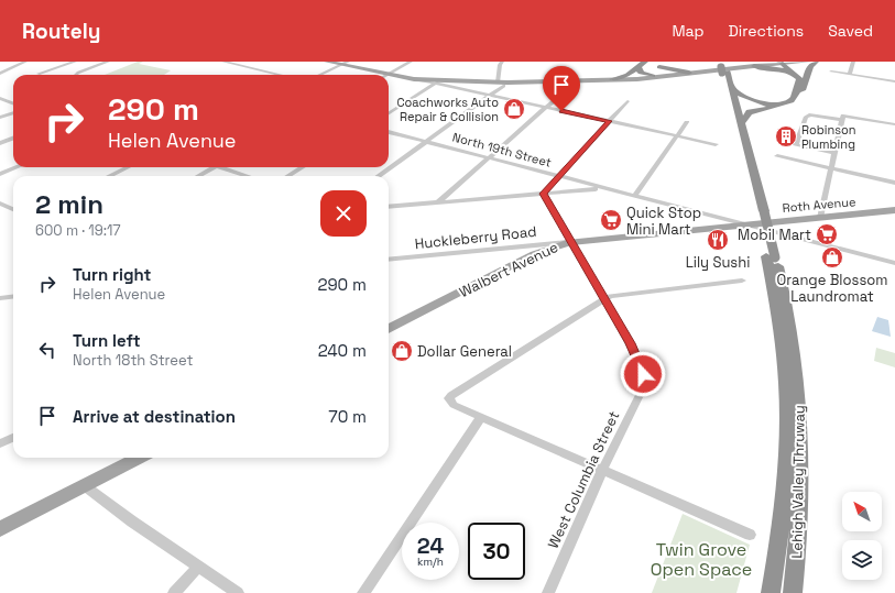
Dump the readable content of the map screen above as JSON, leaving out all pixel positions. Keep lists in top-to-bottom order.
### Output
{
  "streets": {
    "highway": ["Lehigh Valley Thruway"],
    "main road": ["Roth Avenue", "Walbert Avenue"],
    "street": ["North 19th Street", "Huckleberry Road", "West Columbia Street"]
  },
  "crossings": [
    ["North 19th Street", "Roth Avenue"],
    ["North 19th Street", "Walbert Avenue"],
    ["Roth Avenue", "Walbert Avenue"],
    ["Huckleberry Road", "Walbert Avenue"],
    ["Huckleberry Road", "West Columbia Street"],
    ["Walbert Avenue", "West Columbia Street"]
  ],
  "parks": ["Twin Grove Open Space"],
  "places": {
    "shop": ["Coachworks Auto Repair & Collision", "Orange Blossom Laundromat", "Dollar General"],
    "building": ["Robinson Plumbing"],
    "supermarket": ["Quick Stop Mini Mart", "Mobil Mart"],
    "restaurant": ["Lily Sushi"]
  },
  "north": "top left",
  "page": {
    "header": "Routely",
    "nav": ["Map", "Directions", "Saved"],
    "turn": ["290 m", "Helen Avenue"],
    "heading": ["2 min", "600 m · 19:17"],
    "list": [
      {
        "name": "Turn right",
        "note": "Helen Avenue",
        "value": "290 m"
      },
      {
        "name": "Turn left",
        "note": "North 18th Street",
        "value": "240 m"
      },
      {
        "name": "Arrive at destination",
        "value": "70 m"
      }
    ],
    "speed": "24 km/h",
    "limit": "30"
  }
}
